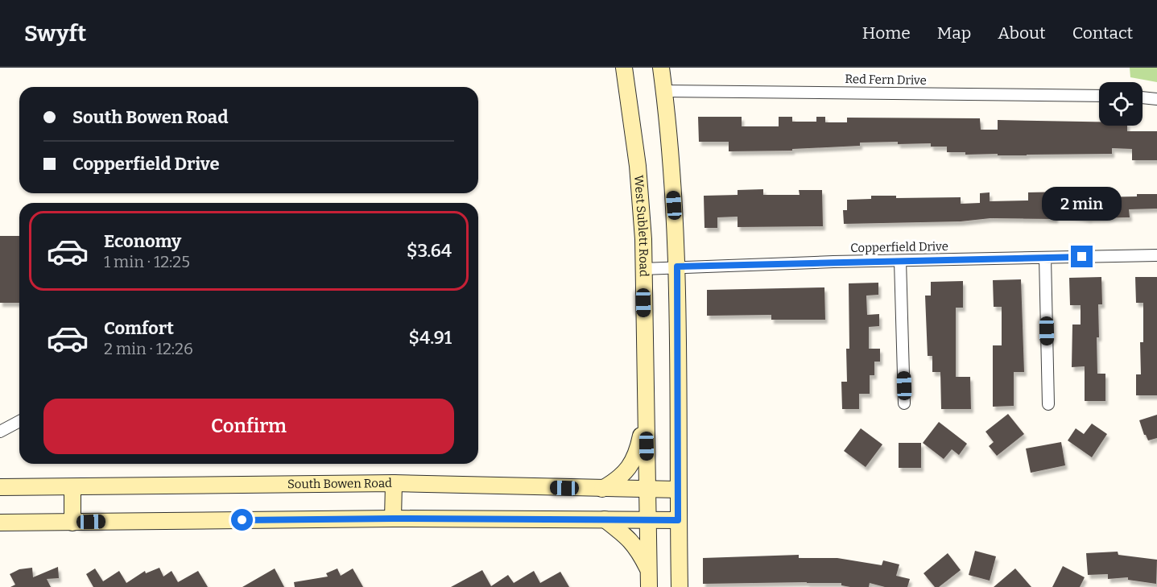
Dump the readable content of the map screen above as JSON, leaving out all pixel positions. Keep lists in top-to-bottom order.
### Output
{
  "streets": {
    "main road": ["West Sublett Road", "South Bowen Road"],
    "street": ["Red Fern Drive", "Copperfield Drive"]
  },
  "crossings": [
    ["West Sublett Road", "Copperfield Drive"],
    ["West Sublett Road", "South Bowen Road"]
  ],
  "page": {
    "header": "Swyft",
    "nav": [
      "Home",
      "Map",
      "About",
      "Contact"
    ],
    "banner": ["South Bowen Road", "Copperfield Drive"],
    "bubble": "2 min",
    "list": [
      {
        "name": "Economy",
        "note": "1 min · 12:25",
        "value": "$3.64"
      },
      {
        "name": "Comfort",
        "note": "2 min · 12:26",
        "value": "$4.91"
      }
    ],
    "buttons": "Confirm"
  }
}
